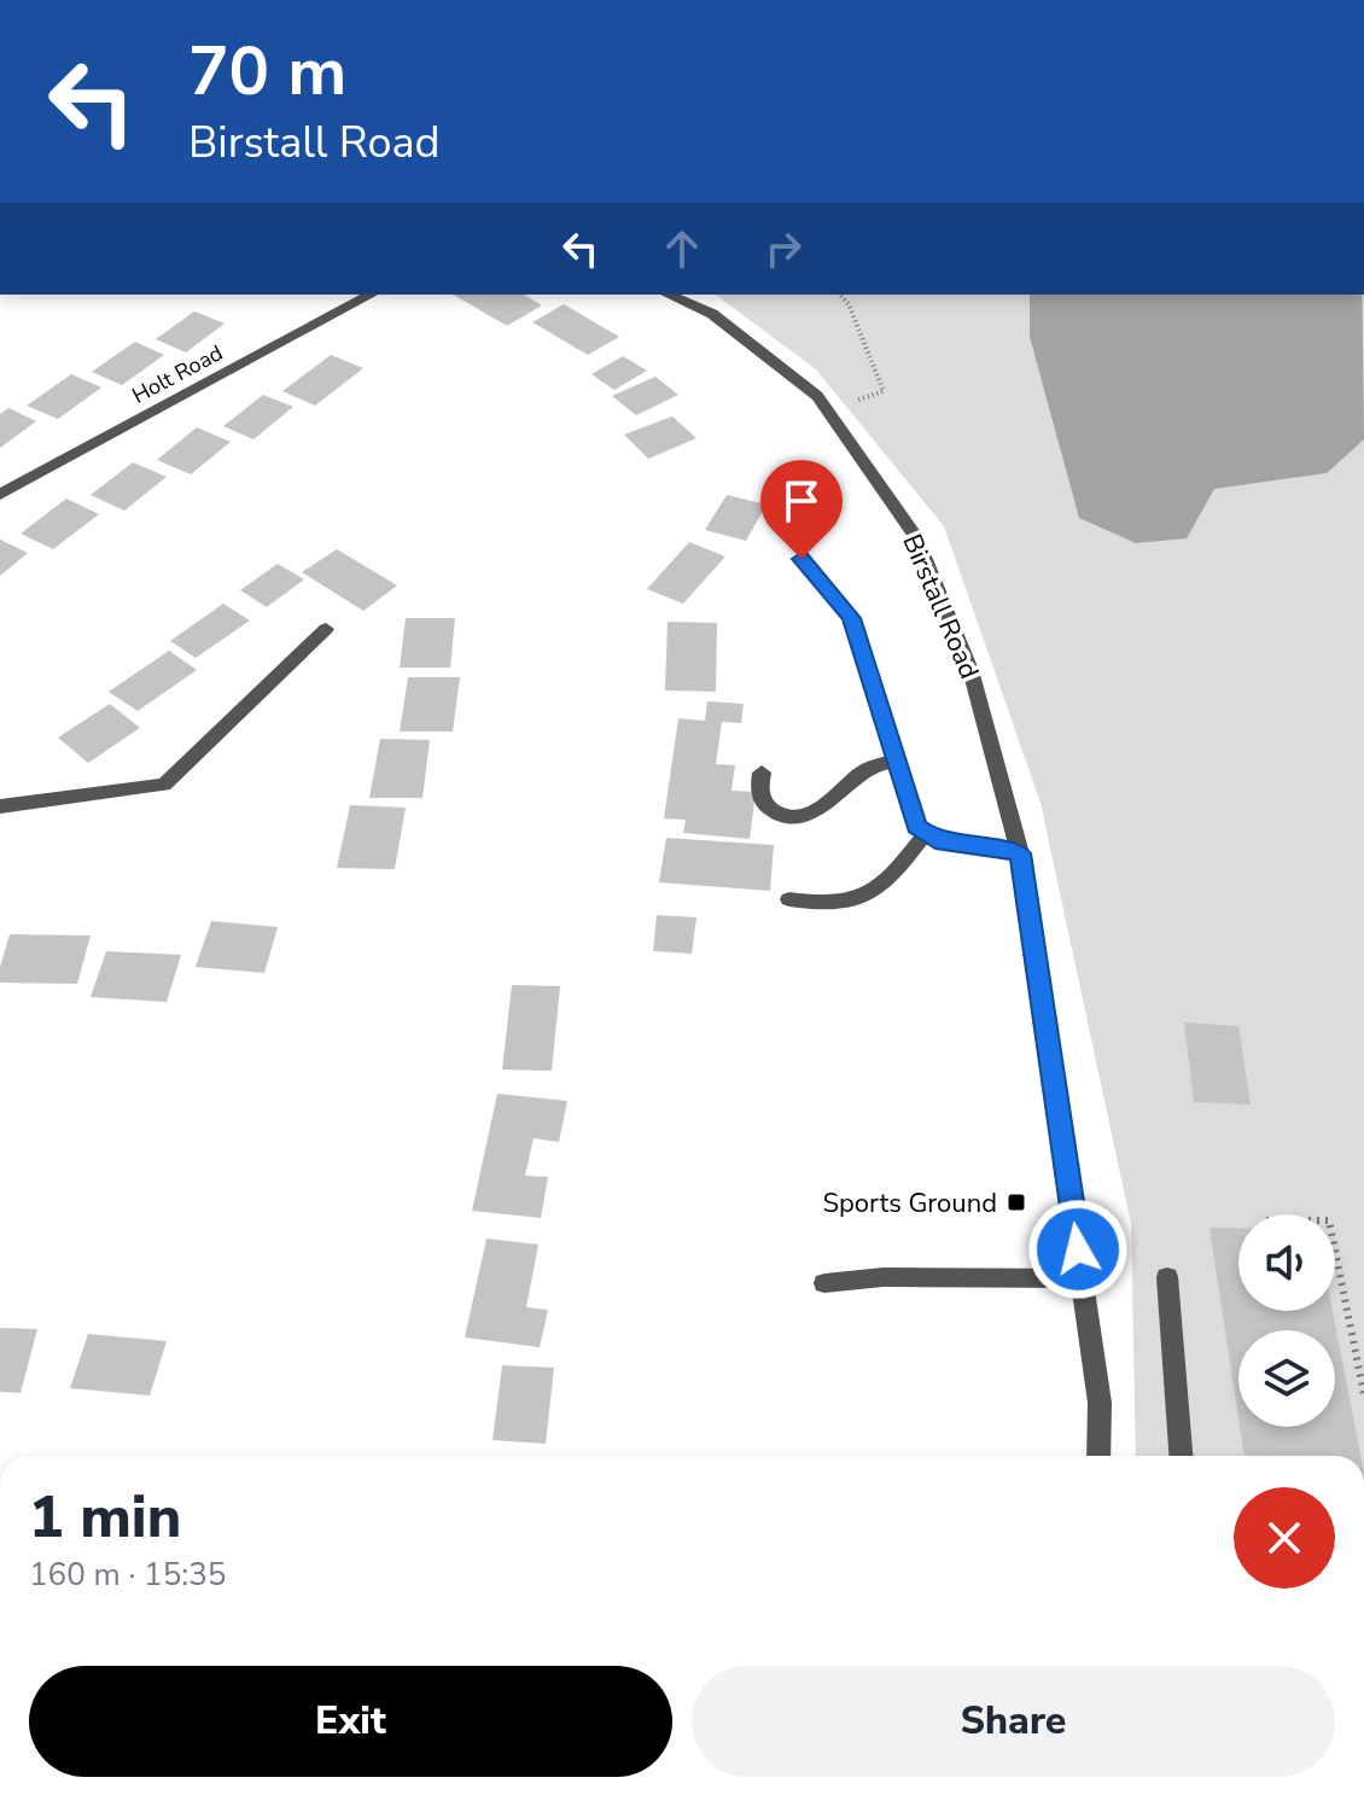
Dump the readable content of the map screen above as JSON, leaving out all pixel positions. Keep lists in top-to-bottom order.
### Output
{
  "streets": {
    "street": ["Holt Road", "Birstall Road"]
  },
  "places": {
    "transit": ["Sports Ground"]
  },
  "page": {
    "turn": ["70 m", "Birstall Road"],
    "heading": ["1 min", "160 m · 15:35"],
    "buttons": ["Exit", "Share"]
  }
}
